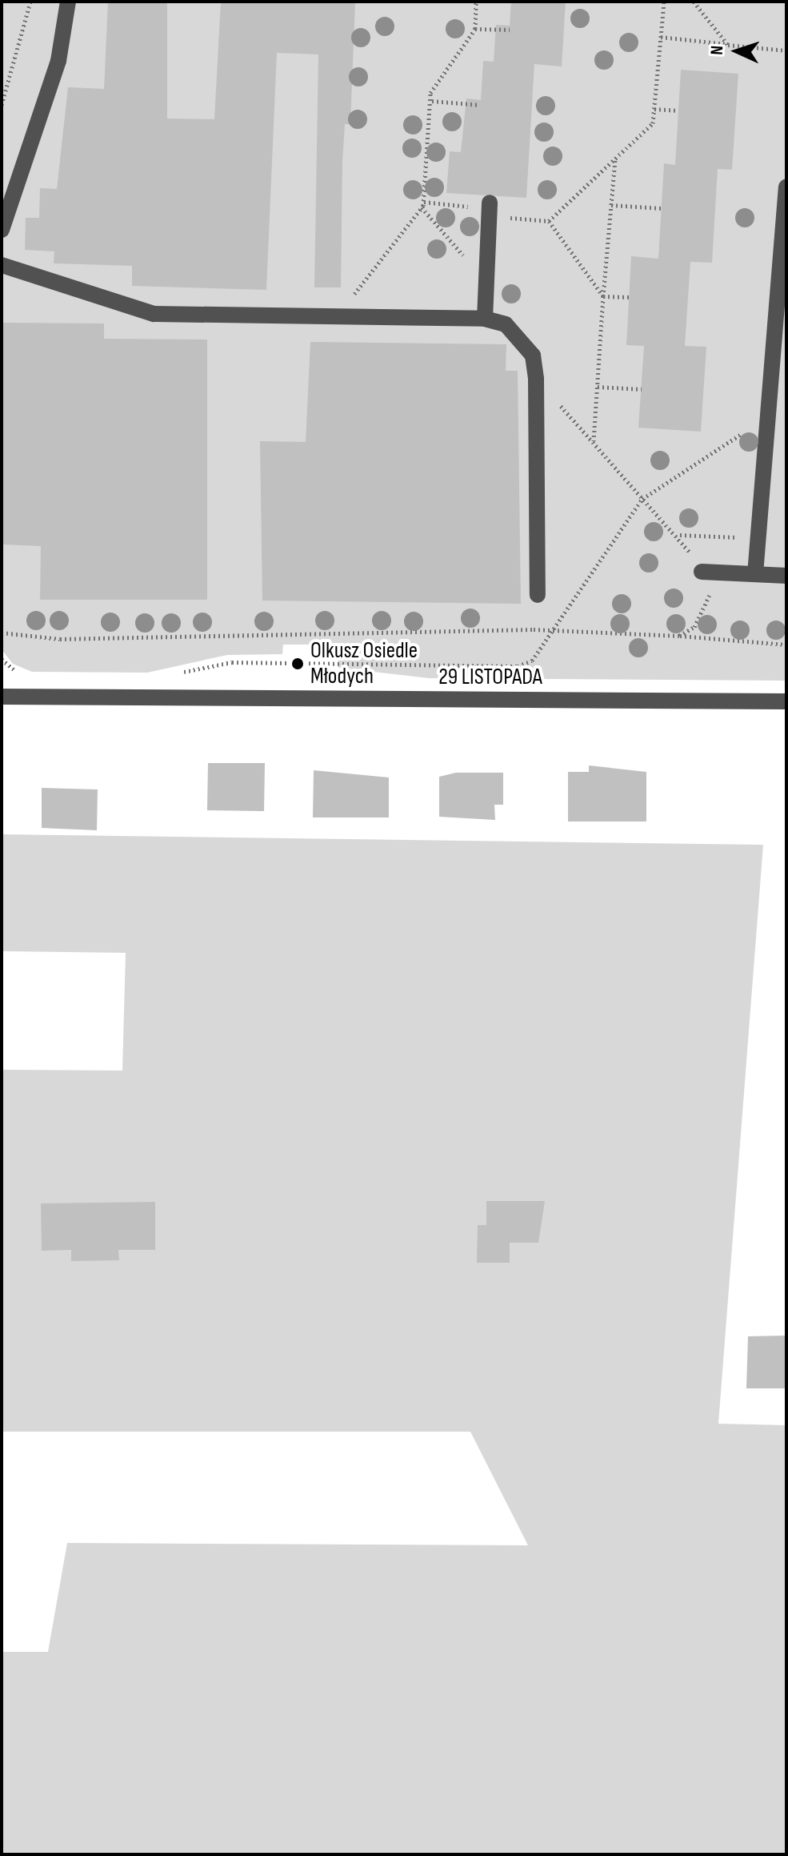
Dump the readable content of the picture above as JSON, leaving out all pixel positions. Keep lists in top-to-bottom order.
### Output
{
  "streets": {
    "street": ["29 LISTOPADA"]
  },
  "places": ["Olkusz Osiedle Młodych"],
  "north": "left"
}
